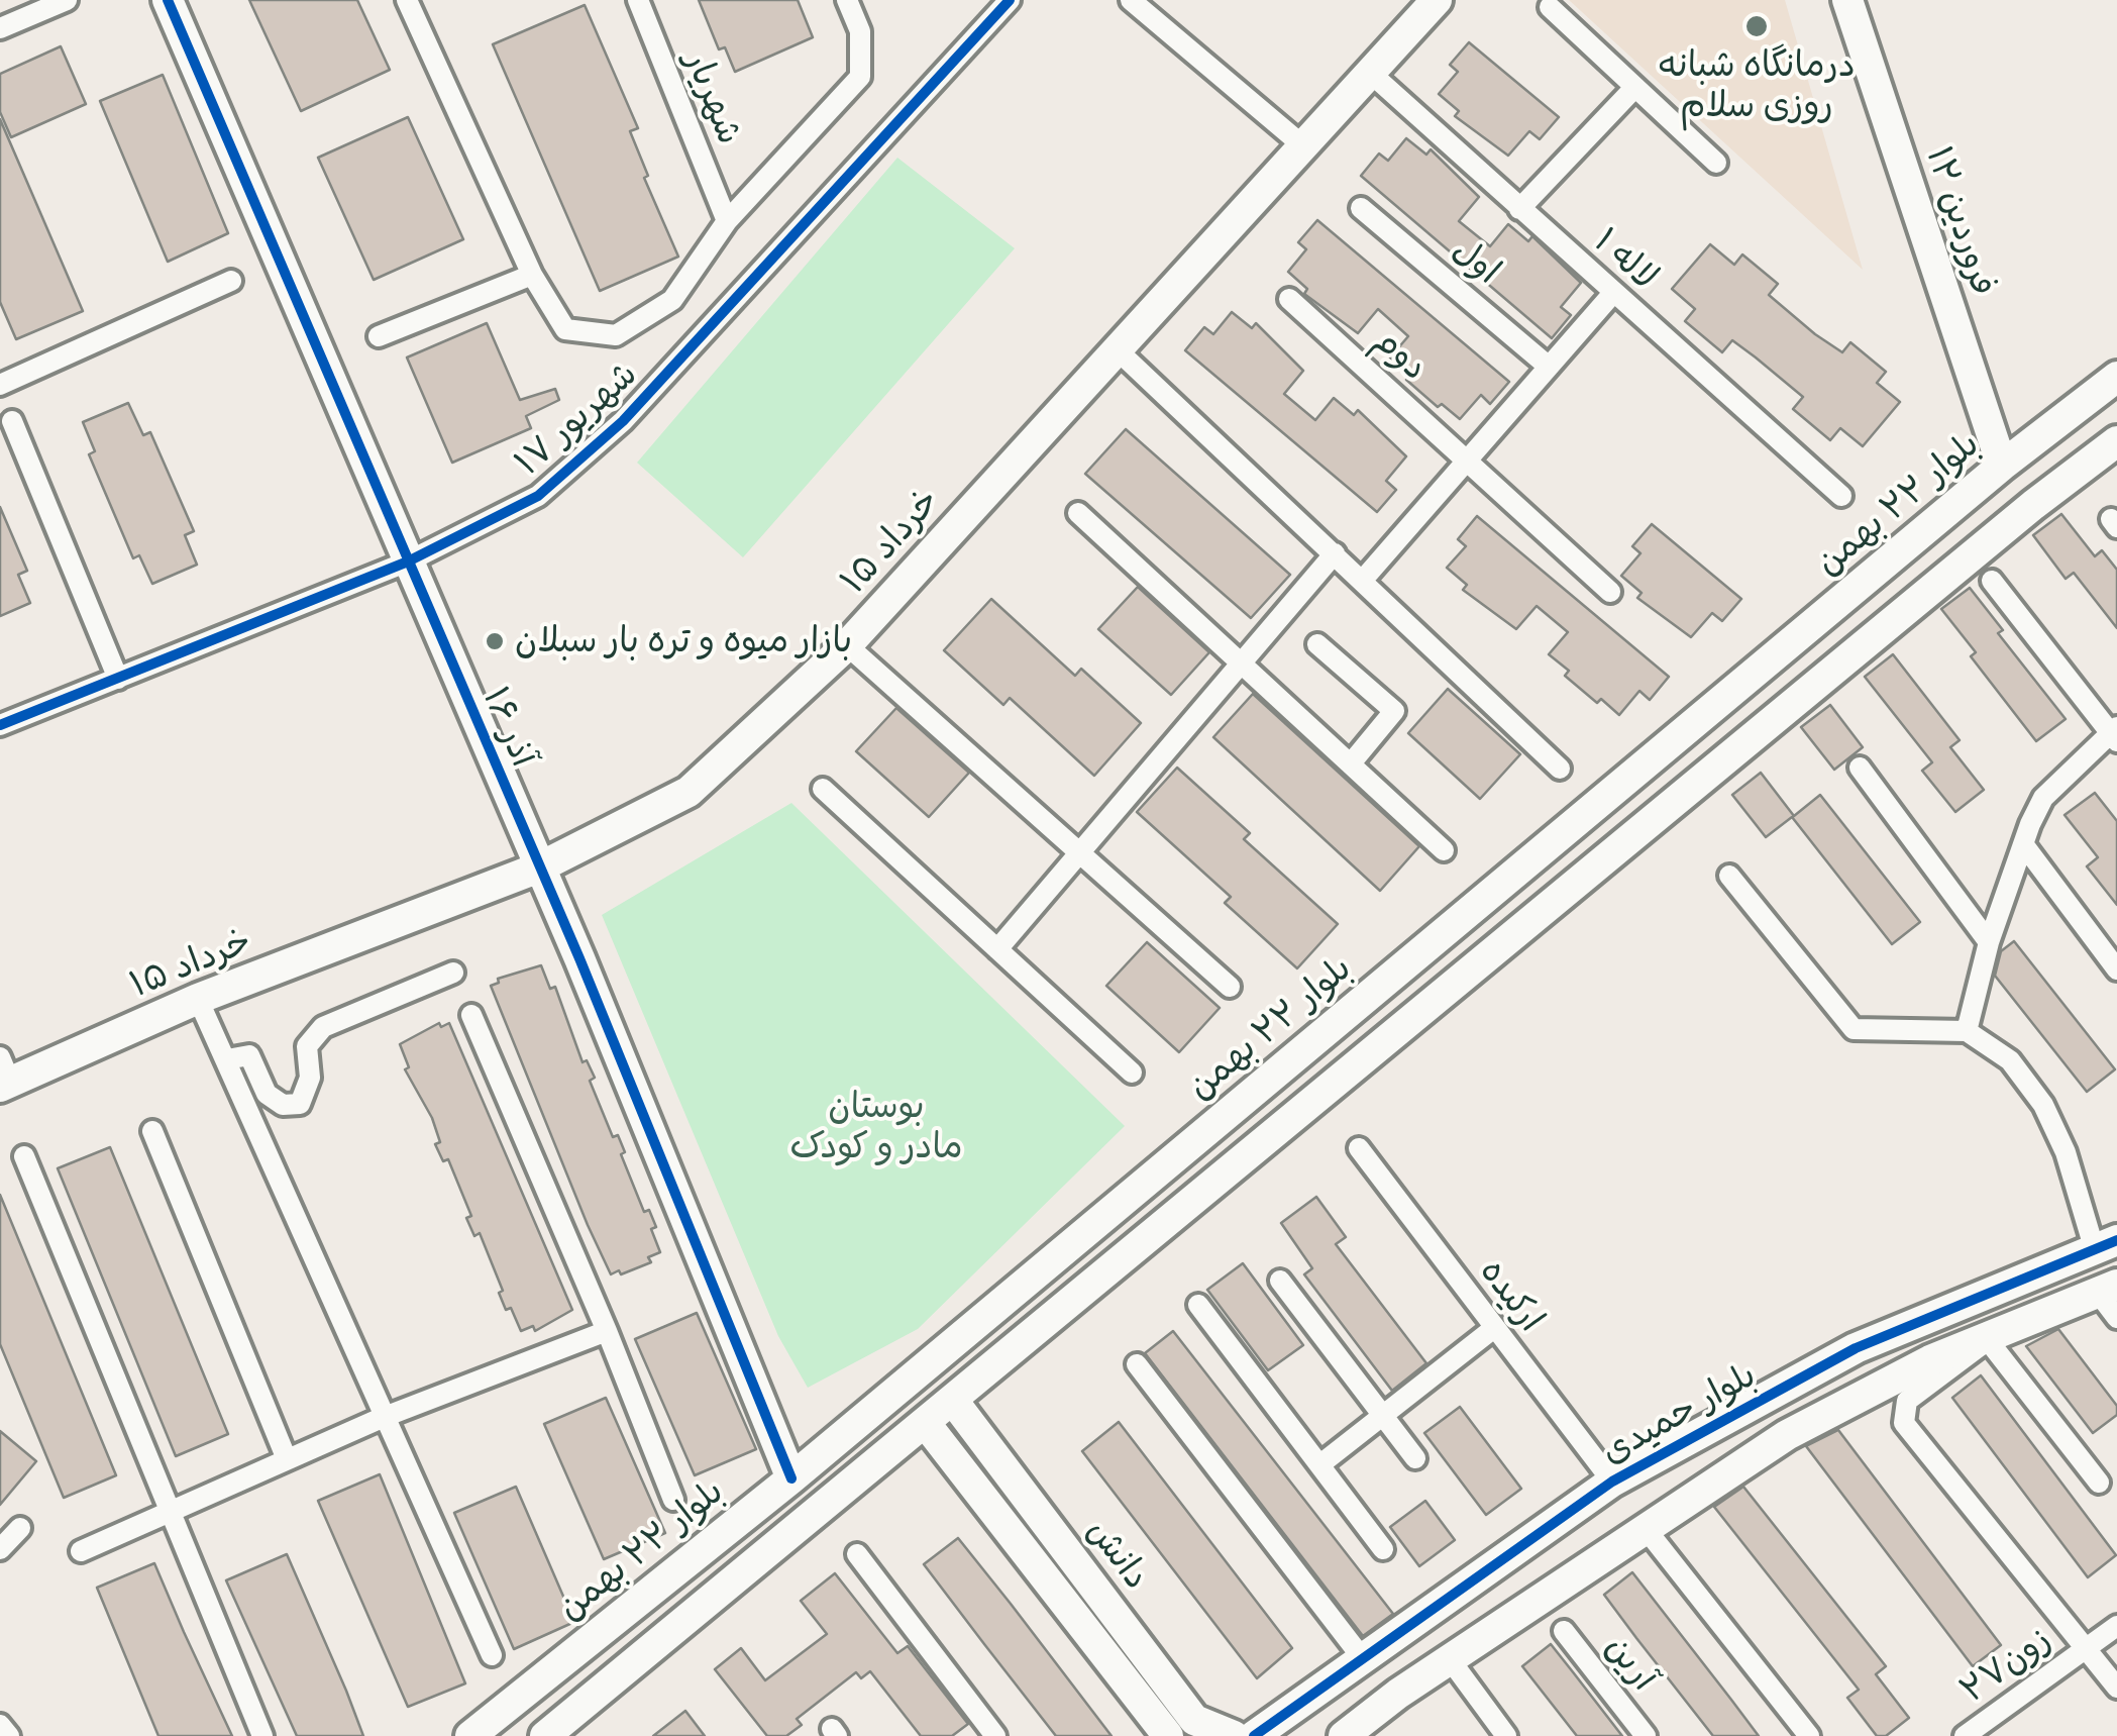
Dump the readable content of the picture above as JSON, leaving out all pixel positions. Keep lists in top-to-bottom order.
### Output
{
  "streets": {
    "main road": [
      "۱۲ فروردین",
      "بلوار ۲۲ بهمن",
      "۱۵ خرداد",
      "۱۶ آذر",
      "بلوار حمیدی",
      "دانش"
    ],
    "street": [
      "شهریار",
      "لاله ۱",
      "اول",
      "دوم",
      "۱۷ شهریور",
      "ارکیده",
      "آرین",
      "زون۲۷"
    ]
  },
  "crossings": [
    ["۱۲ فروردین", "بلوار ۲۲ بهمن"],
    ["لاله ۱", "۱۵ خرداد"],
    ["۱۷ شهریور", "۱۶ آذر"],
    ["بلوار ۲۲ بهمن", "۱۶ آذر"],
    ["۱۵ خرداد", "۱۶ آذر"],
    ["ارکیده", "بلوار حمیدی"]
  ],
  "parks": ["بوستان مادر و کودک"],
  "places": ["درمانگاه شبانه روزی سلام", "بازار میوه و تره بار سبلان"]
}
